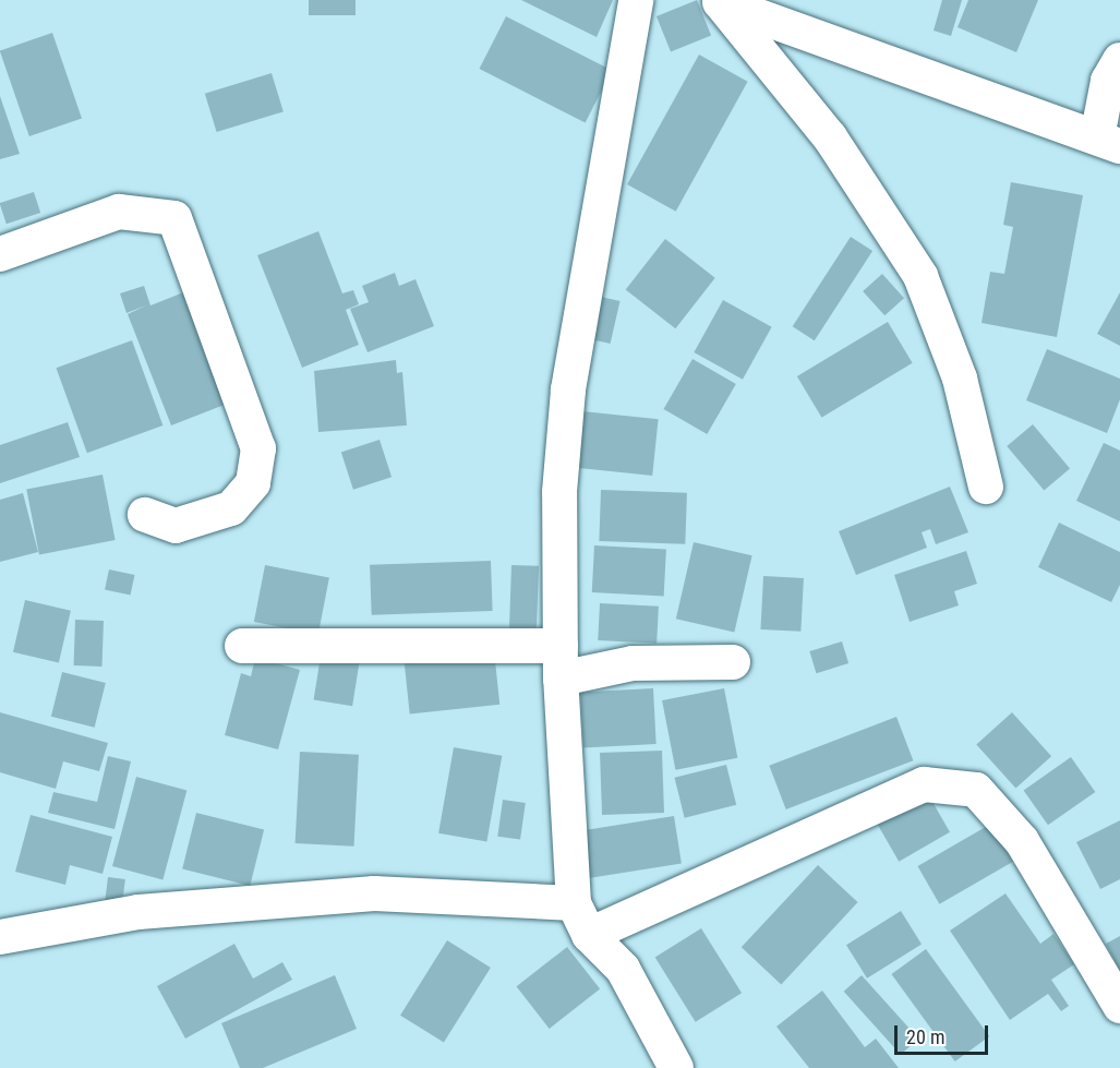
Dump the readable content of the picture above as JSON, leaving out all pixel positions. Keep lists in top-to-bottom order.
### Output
{
  "scale_bar": "20 m"
}
